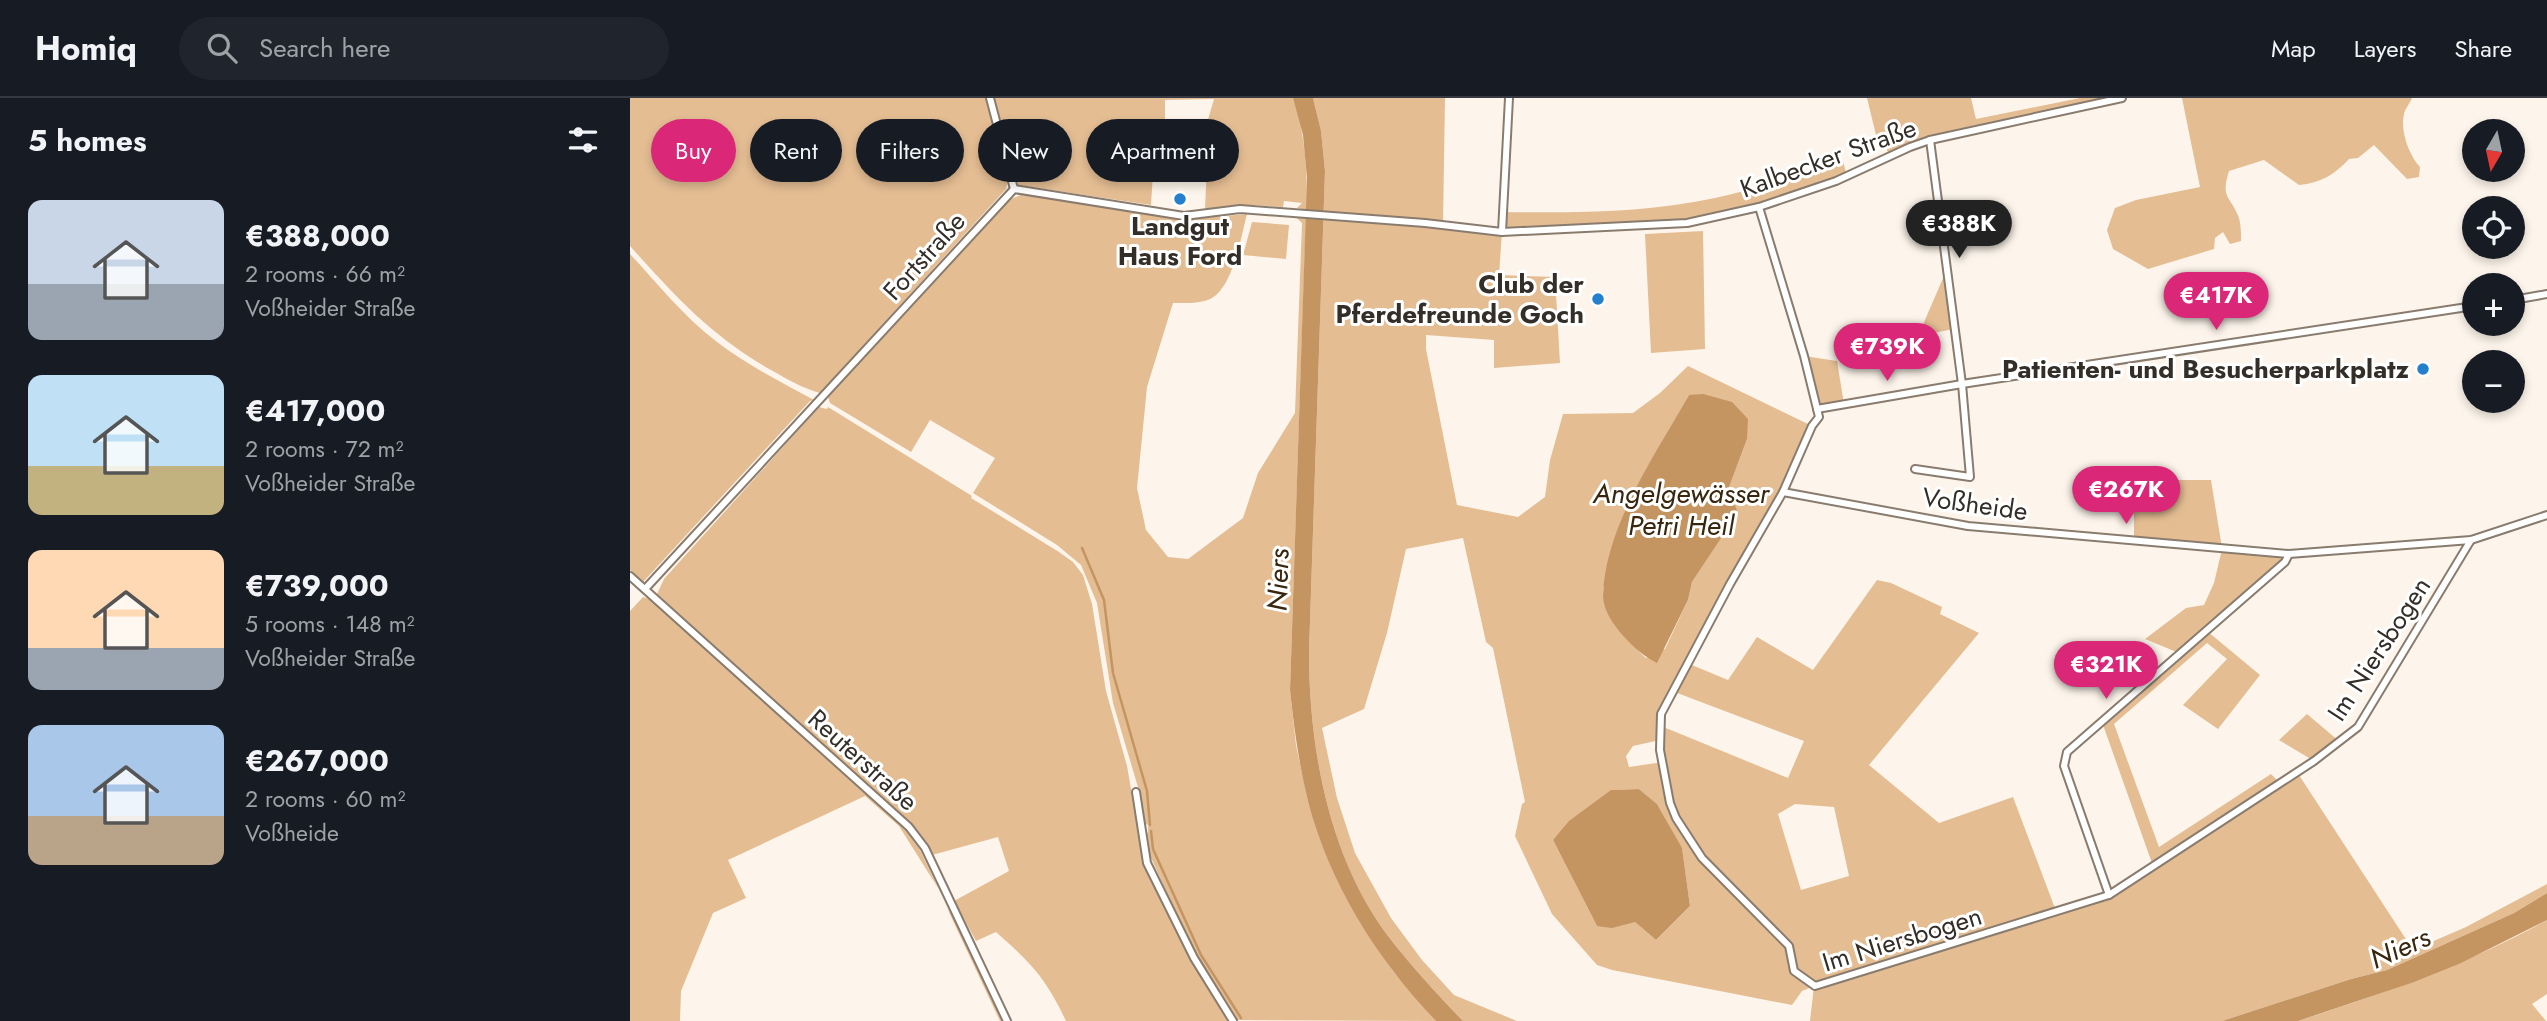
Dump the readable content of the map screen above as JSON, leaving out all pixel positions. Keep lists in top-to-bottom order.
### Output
{
  "streets": {
    "street": [
      "Kalbecker Straße",
      "Fortstraße",
      "Voßheide",
      "Im Niersbogen",
      "Reuterstraße"
    ]
  },
  "crossings": [
    ["Fortstraße", "Reuterstraße"],
    ["Voßheide", "Im Niersbogen"]
  ],
  "water": ["Angelgewässer Petri Heil", "Niers"],
  "places": ["Landgut Haus Ford", "Club der Pferdefreunde Goch", "Patienten- und Besucherparkplatz"],
  "north": "bottom",
  "page": {
    "header": "Homiq",
    "search": "Search here",
    "nav": ["Map", "Layers", "Share"],
    "heading": "5 homes",
    "map_buttons": ["+", "−"],
    "chip": [
      "Buy",
      "Rent",
      "Filters",
      "New",
      "Apartment"
    ],
    "list": [
      {
        "name": "€388,000",
        "note": "2 rooms · 66 m² · Voßheider Straße"
      },
      {
        "name": "€417,000",
        "note": "2 rooms · 72 m² · Voßheider Straße"
      },
      {
        "name": "€739,000",
        "note": "5 rooms · 148 m² · Voßheider Straße"
      },
      {
        "name": "€267,000",
        "note": "2 rooms · 60 m² · Voßheide"
      }
    ],
    "price": [
      "€388K",
      "€417K",
      "€739K",
      "€267K",
      "€321K"
    ]
  }
}
